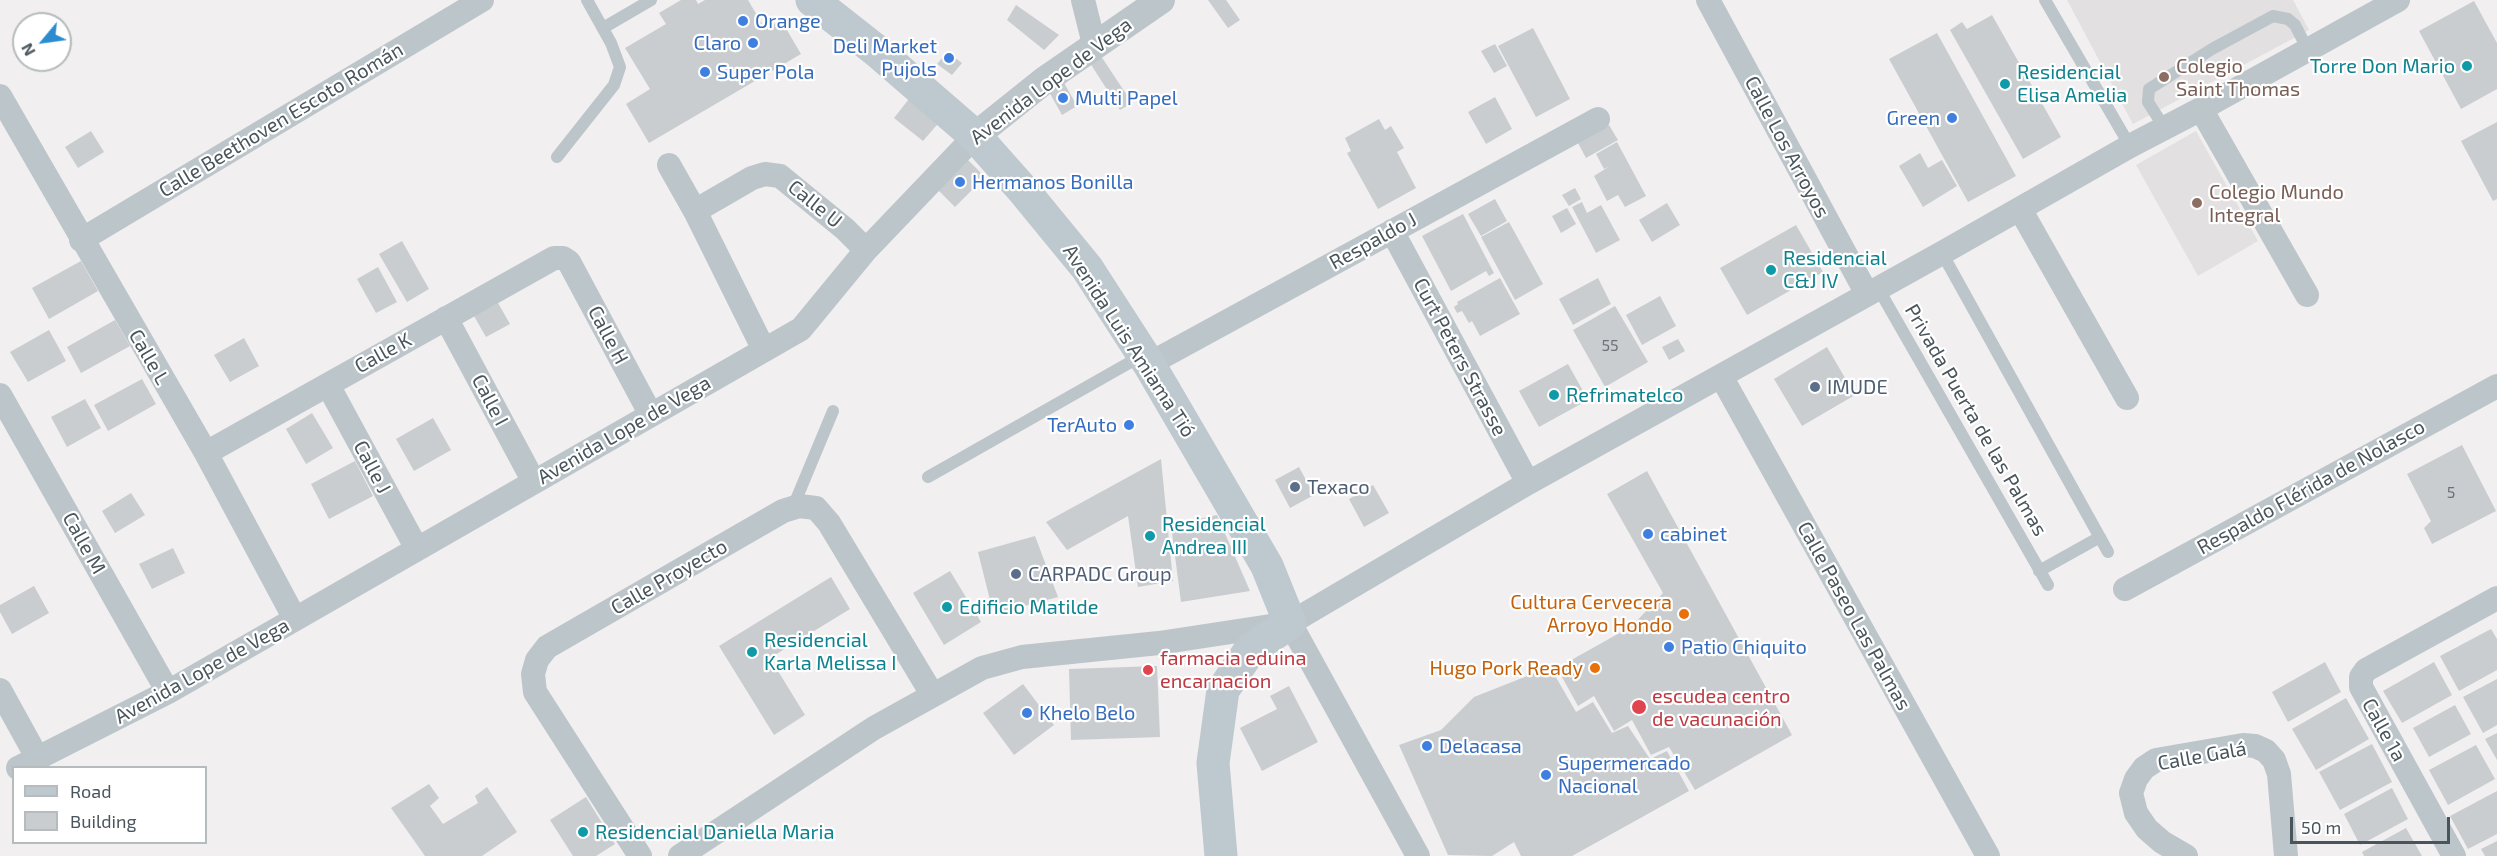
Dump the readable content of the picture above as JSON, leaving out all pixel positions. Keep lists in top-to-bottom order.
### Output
{
  "streets": {
    "main road": ["Avenida Luis Amiama Tió"],
    "street": [
      "Avenida Lope de Vega",
      "Calle Beethoven Escoto Román",
      "Calle Los Arroyos",
      "Calle U",
      "Respaldo J",
      "Calle H",
      "Calle K",
      "Calle L",
      "Curt Peters Strasse",
      "Calle I",
      "Calle J",
      "Respaldo Flérida de Nolasco",
      "Calle M",
      "Calle Proyecto",
      "Calle Paseo Las Palmas",
      "Calle 1a",
      "Calle Galá"
    ],
    "lane": ["Privada Puerta de las Palmas"]
  },
  "crossings": [
    ["Avenida Lope de Vega", "Calle U"],
    ["Avenida Lope de Vega", "Calle H"],
    ["Avenida Lope de Vega", "Avenida Luis Amiama Tió"],
    ["Avenida Lope de Vega", "Calle L"],
    ["Avenida Lope de Vega", "Calle I"],
    ["Avenida Lope de Vega", "Calle J"],
    ["Avenida Lope de Vega", "Calle M"],
    ["Calle Beethoven Escoto Román", "Calle L"],
    ["Calle Los Arroyos", "Privada Puerta de las Palmas"],
    ["Respaldo J", "Avenida Luis Amiama Tió"],
    ["Respaldo J", "Curt Peters Strasse"],
    ["Calle H", "Calle K"],
    ["Calle K", "Calle L"],
    ["Calle K", "Calle I"],
    ["Calle K", "Calle J"]
  ],
  "places": [
    "Orange",
    "Claro",
    "Deli Market Pujols",
    "Torre Don Mario",
    "Super Pola",
    "Colegio Saint Thomas",
    "Residencial Elisa Amelia",
    "Multi Papel",
    "Green",
    "Hermanos Bonilla",
    "Colegio Mundo Integral",
    "Residencial C&J IV",
    "IMUDE",
    "Refrimatelco",
    "TerAuto",
    "Texaco",
    "cabinet",
    "Residencial Andrea III",
    "CARPADC Group",
    "Edificio Matilde",
    "Cultura Cervecera Arroyo Hondo",
    "Patio Chiquito",
    "Residencial Karla Melissa I",
    "Hugo Pork Ready",
    "farmacia eduina encarnacion",
    "escudea centro de vacunación",
    "Khelo Belo",
    "Delacasa",
    "Supermercado Nacional",
    "Residencial Daniella Maria"
  ],
  "house_numbers": ["55", "5"],
  "legend": ["Road", "Building"],
  "scale_bar": "50 m",
  "north": "bottom left"
}
